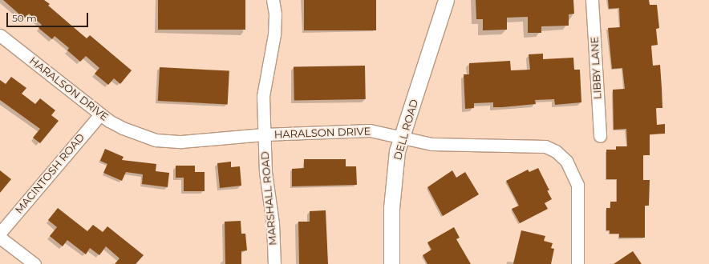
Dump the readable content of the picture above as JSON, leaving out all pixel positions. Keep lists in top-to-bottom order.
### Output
{
  "streets": {
    "street": [
      "LIBBY LANE",
      "HARALSON DRIVE",
      "DELL ROAD",
      "MACINTOSH ROAD",
      "MARSHALL ROAD"
    ]
  },
  "crossings": [
    ["HARALSON DRIVE", "DELL ROAD"],
    ["HARALSON DRIVE", "MACINTOSH ROAD"],
    ["HARALSON DRIVE", "MARSHALL ROAD"]
  ],
  "scale_bar": "50 m"
}
